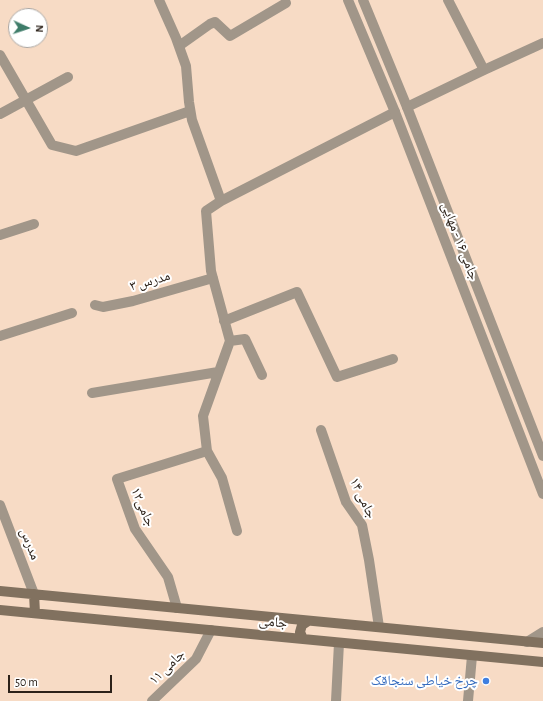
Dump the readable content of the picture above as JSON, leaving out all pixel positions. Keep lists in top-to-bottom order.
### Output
{
  "streets": {
    "main road": ["جامی"],
    "street": [
      "جامی ۱۶ - مهایی",
      "مدرس ۳",
      "جامی ۱۴",
      "جامی۱۲",
      "مدرس",
      "جامی ۱۱"
    ]
  },
  "crossings": [
    ["جامی ۱۴", "جامی"],
    ["جامی۱۲", "جامی"],
    ["مدرس", "جامی"],
    ["جامی", "جامی ۱۱"]
  ],
  "places": ["چرخ خیاطی سنجاقک"],
  "scale_bar": "50 m",
  "north": "right"
}
